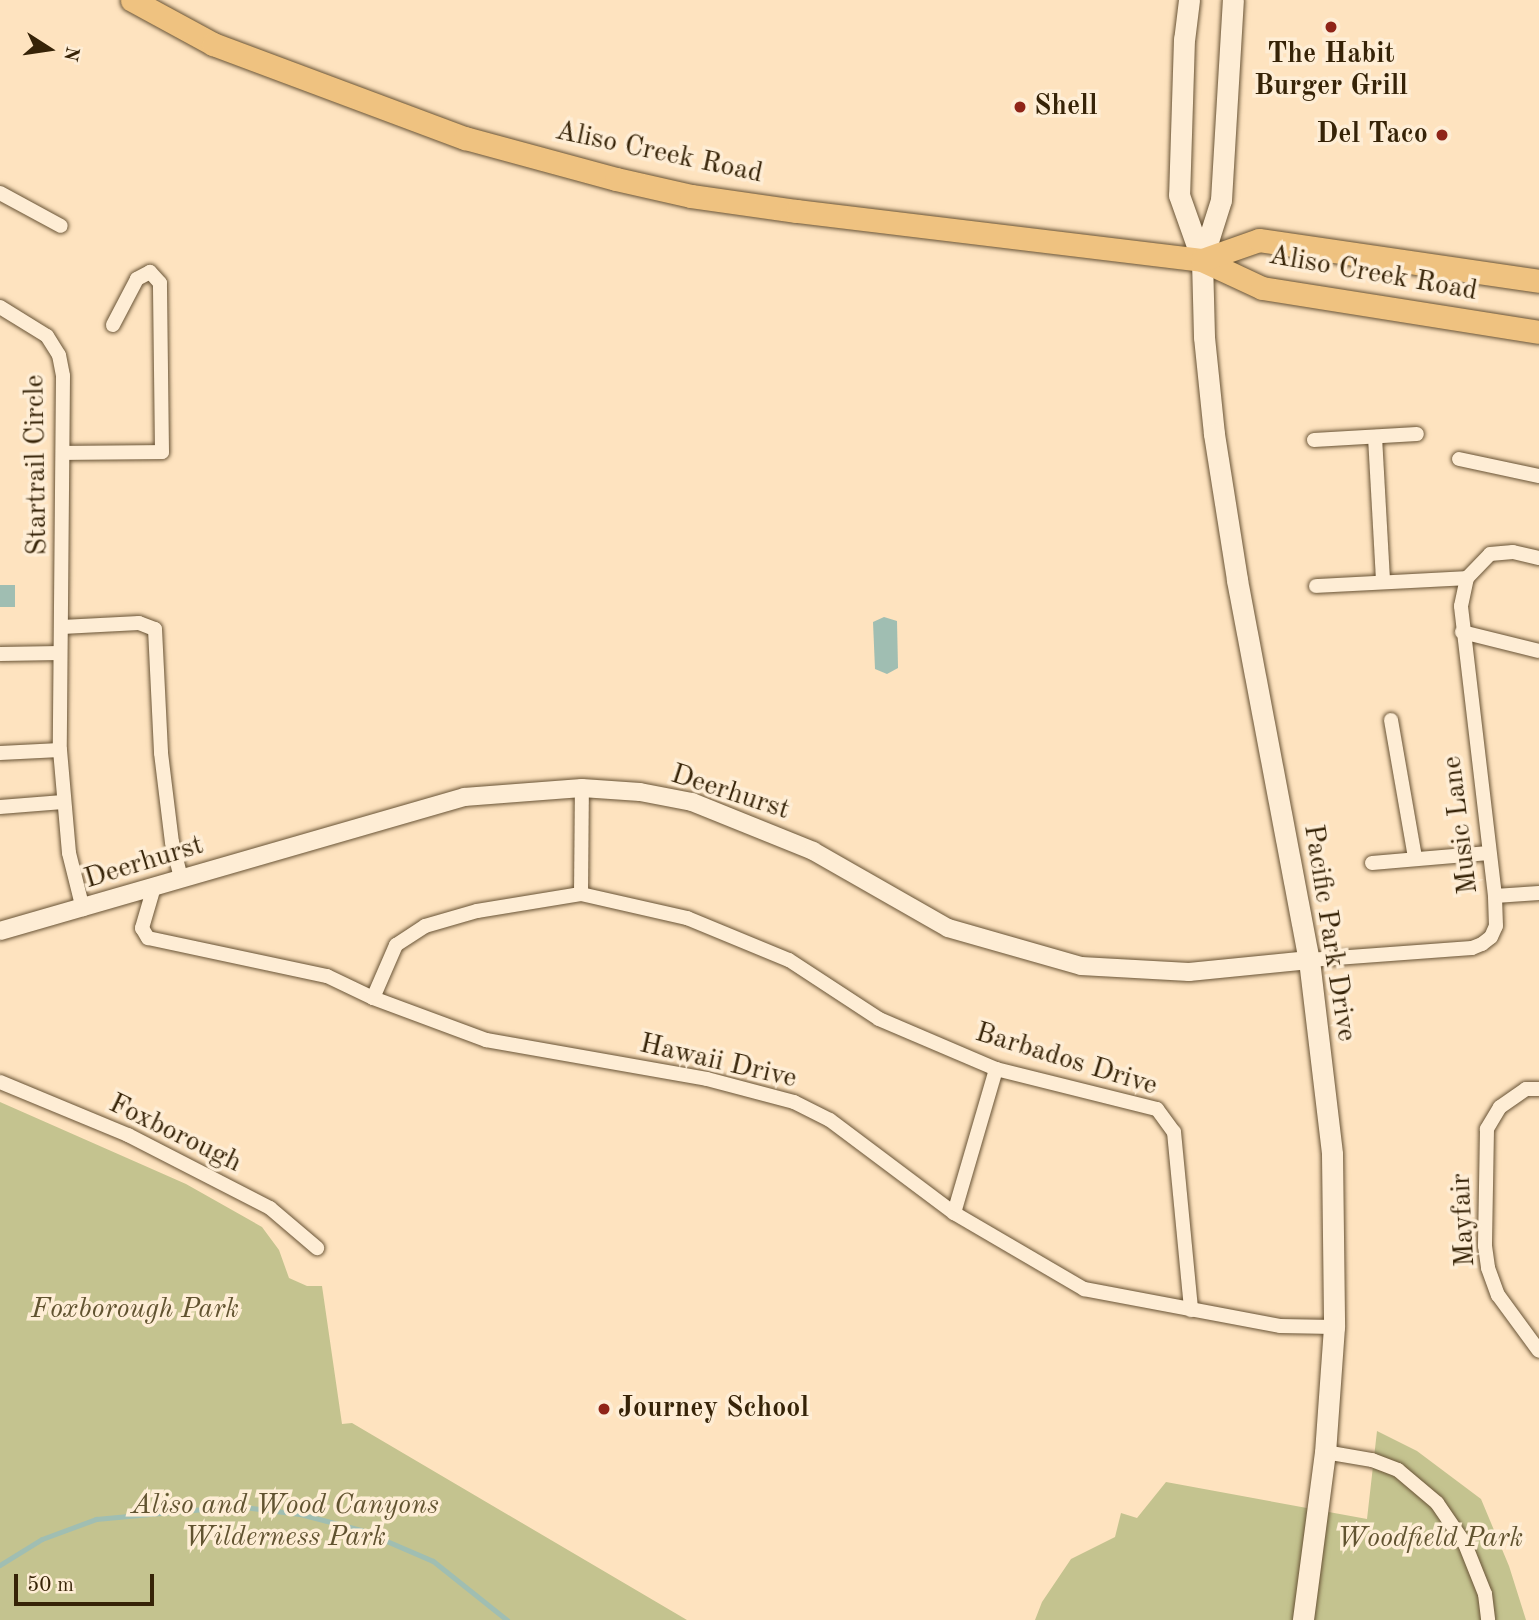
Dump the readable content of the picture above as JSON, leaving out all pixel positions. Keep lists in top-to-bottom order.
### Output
{
  "streets": {
    "main road": ["Aliso Creek Road", "Pacific Park Drive"],
    "street": [
      "Startrail Circle",
      "Deerhurst",
      "Music Lane",
      "Barbados Drive",
      "Hawaii Drive",
      "Foxborough",
      "Mayfair"
    ]
  },
  "crossings": [
    ["Aliso Creek Road", "Pacific Park Drive"],
    ["Startrail Circle", "Deerhurst"],
    ["Deerhurst", "Music Lane"],
    ["Deerhurst", "Pacific Park Drive"],
    ["Deerhurst", "Hawaii Drive"],
    ["Music Lane", "Pacific Park Drive"],
    ["Pacific Park Drive", "Hawaii Drive"],
    ["Barbados Drive", "Hawaii Drive"]
  ],
  "parks": ["Foxborough Park", "Aliso and Wood Canyons Wilderness Park", "Woodfield Park"],
  "places": [
    "The Habit Burger Grill",
    "Shell",
    "Del Taco",
    "Journey School"
  ],
  "scale_bar": "50 m",
  "north": "right"
}
